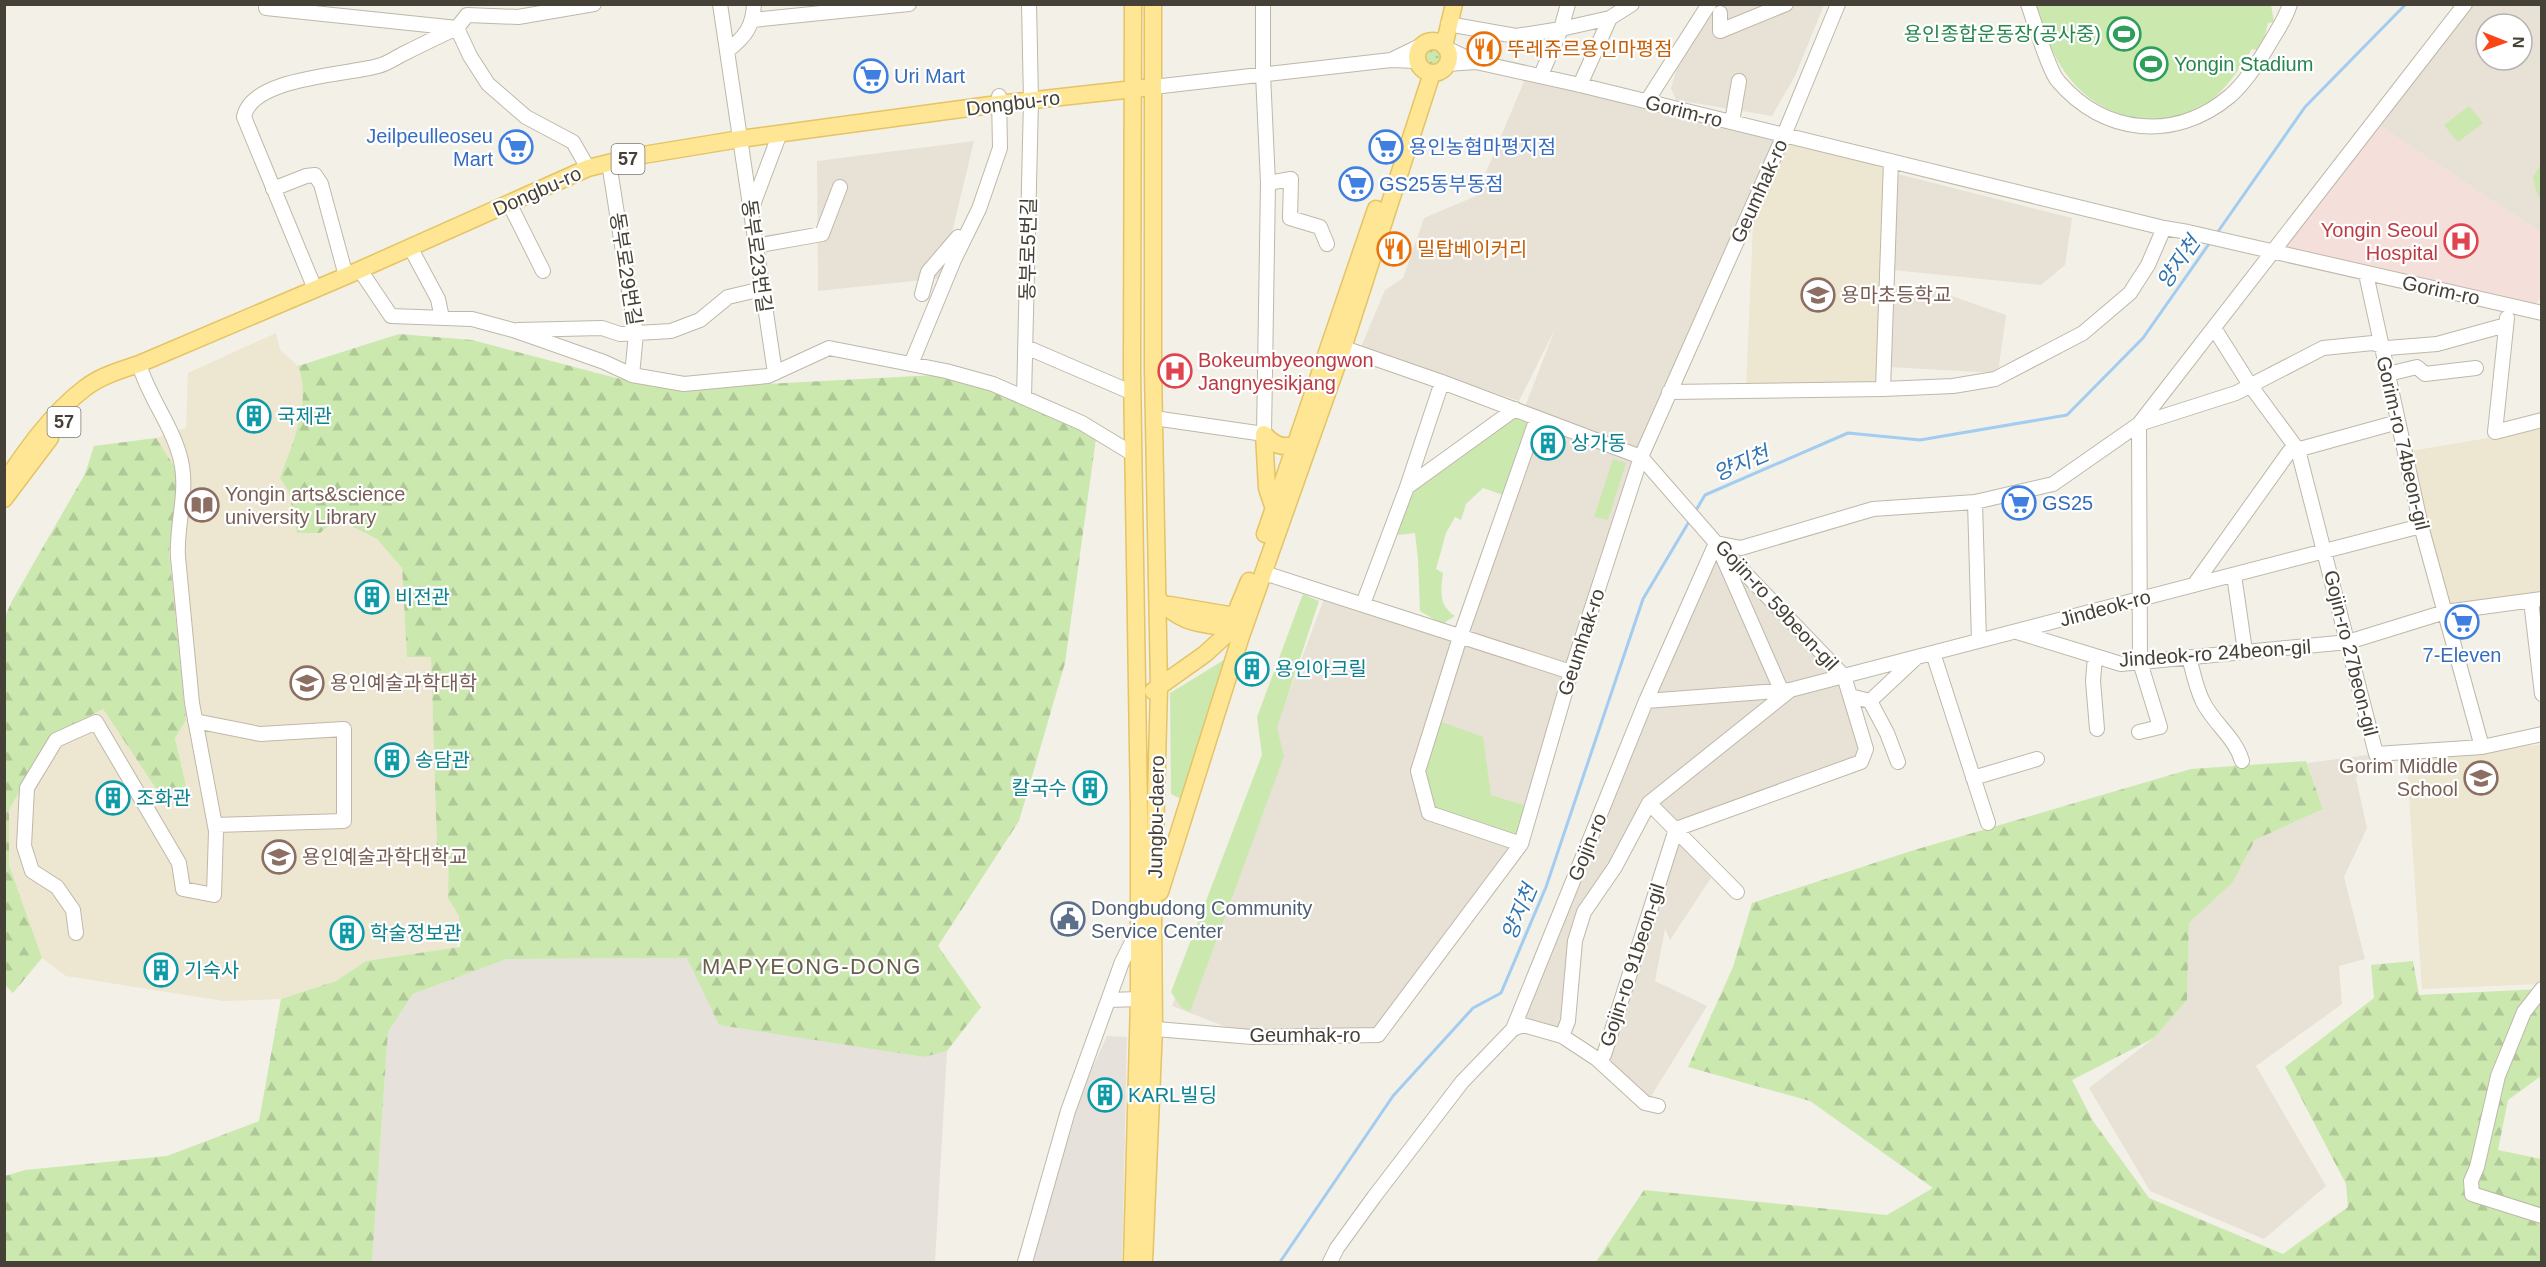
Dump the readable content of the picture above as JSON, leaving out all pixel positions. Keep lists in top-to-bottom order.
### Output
{
  "streets": {
    "main road": ["Dongbu-ro", "57", "Jungbu-daero"],
    "street": [
      "Gorim-ro",
      "Geumhak-ro",
      "동부로5번길",
      "동부로23번길",
      "동부로29번길",
      "Gorim-ro 74beon-gil",
      "Gojin-ro 59beon-gil",
      "Jindeok-ro",
      "Jindeok-ro 24beon-gil",
      "Gojin-ro 27beon-gil",
      "Gojin-ro",
      "Gojin-ro 91beon-gil"
    ]
  },
  "crossings": [
    ["Dongbu-ro", "동부로5번길"],
    ["Dongbu-ro", "동부로23번길"],
    ["Dongbu-ro", "동부로29번길"],
    ["Dongbu-ro", "Jungbu-daero"],
    ["Gorim-ro", "Geumhak-ro"],
    ["Gorim-ro", "Gorim-ro 74beon-gil"],
    ["Geumhak-ro", "Gojin-ro 59beon-gil"],
    ["Geumhak-ro", "Jungbu-daero"],
    ["Gorim-ro 74beon-gil", "Jindeok-ro"],
    ["Gorim-ro 74beon-gil", "Gojin-ro 27beon-gil"],
    ["Gojin-ro 59beon-gil", "Jindeok-ro"],
    ["Gojin-ro 59beon-gil", "Gojin-ro"],
    ["Gojin-ro 59beon-gil", "Gojin-ro 91beon-gil"],
    ["Jindeok-ro", "Jindeok-ro 24beon-gil"],
    ["Jindeok-ro", "Gojin-ro 27beon-gil"],
    ["Jindeok-ro", "Gojin-ro"],
    ["Jindeok-ro 24beon-gil", "Gojin-ro 27beon-gil"],
    ["Gojin-ro", "Gojin-ro 91beon-gil"]
  ],
  "districts": ["MAPYEONG-DONG"],
  "water": ["양지천"],
  "places": {
    "sports": ["용인종합운동장(공사중)", "Yongin Stadium"],
    "restaurant": ["뚜레쥬르용인마평점", "밀탑베이커리"],
    "supermarket": [
      "Uri Mart",
      "Jeilpeulleoseu Mart",
      "용인농협마평지점",
      "GS25동부동점",
      "GS25",
      "7-Eleven"
    ],
    "hospital": ["Yongin Seoul Hospital", "Bokeumbyeongwon Jangnyesikjang"],
    "school or university": [
      "용마초등학교",
      "용인예술과학대학",
      "Gorim Middle School",
      "용인예술과학대학교"
    ],
    "building": [
      "국제관",
      "상가동",
      "비전관",
      "용인아크릴",
      "송담관",
      "칼국수",
      "조화관",
      "학술정보관",
      "기숙사",
      "KARL빌딩"
    ],
    "library": ["Yongin arts&science university Library"],
    "public building": ["Dongbudong Community Service Center"]
  },
  "north": "right"
}
